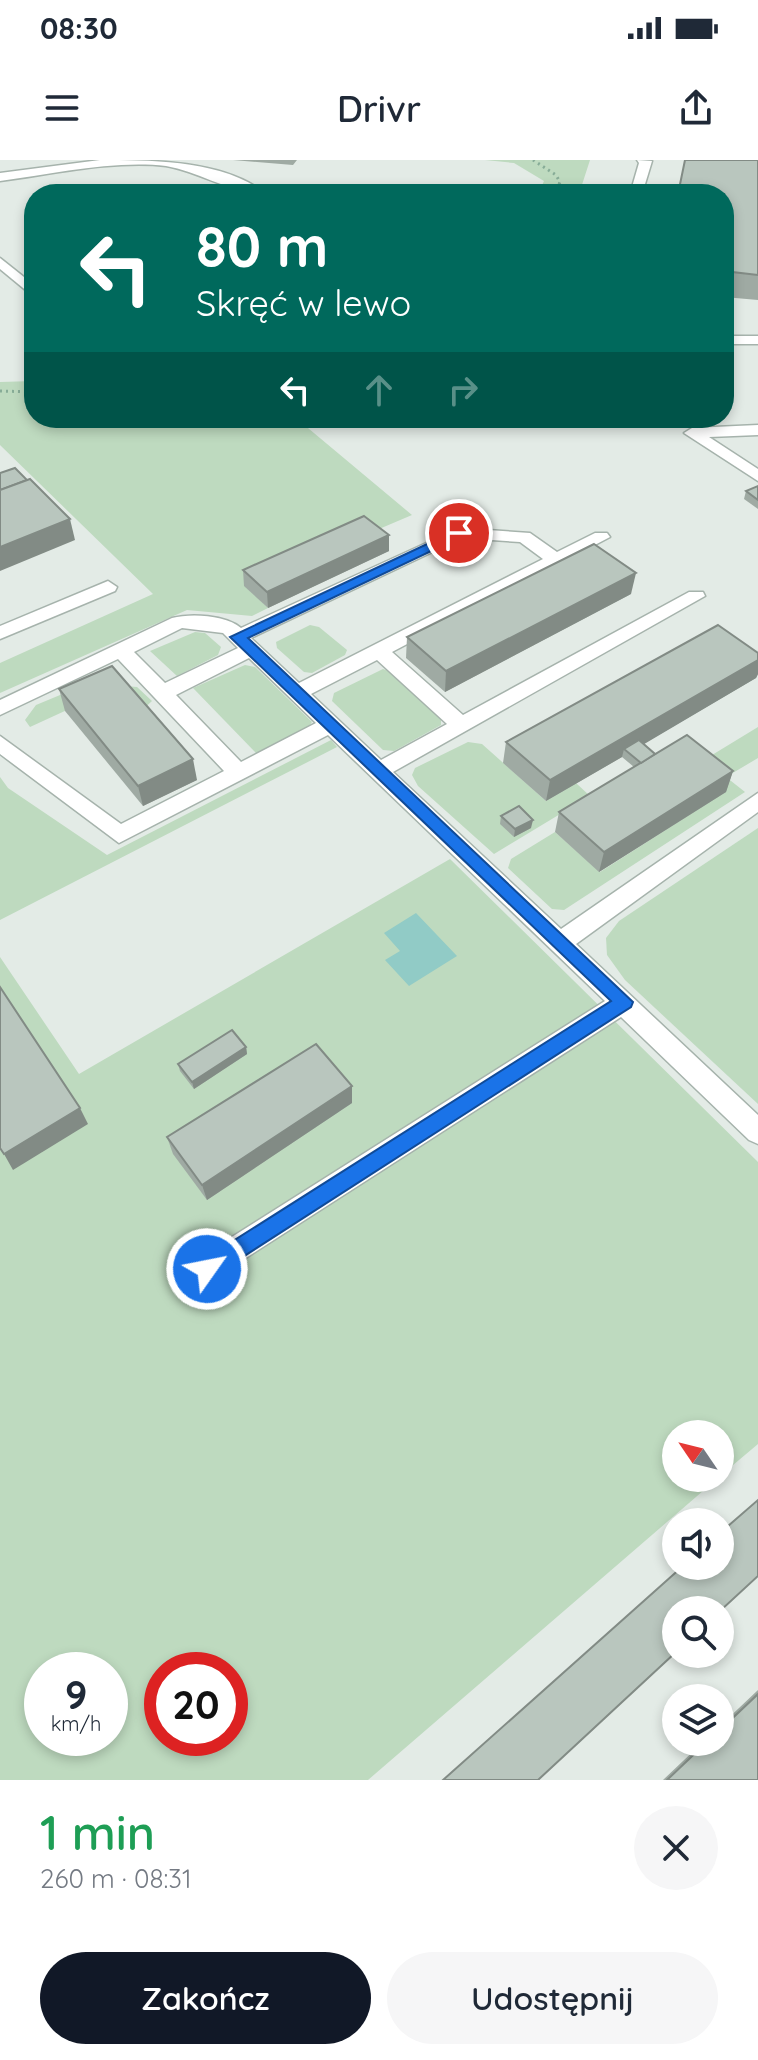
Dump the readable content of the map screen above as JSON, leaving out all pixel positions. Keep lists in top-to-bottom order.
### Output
{
  "north": "top left",
  "page": {
    "status": "08:30",
    "header": "Drivr",
    "turn": ["80 m", "Skręć w lewo"],
    "speed": "9 km/h",
    "limit": "20",
    "heading": ["1 min", "260 m · 08:31"],
    "buttons": ["Zakończ", "Udostępnij"]
  }
}
